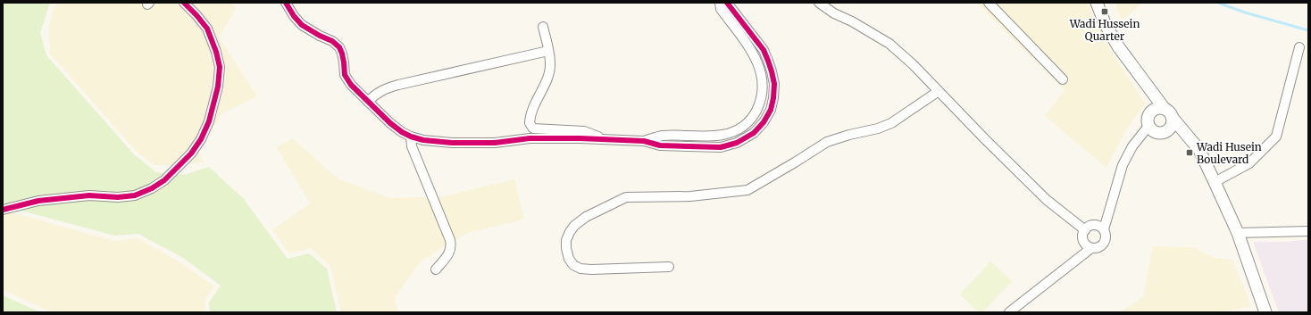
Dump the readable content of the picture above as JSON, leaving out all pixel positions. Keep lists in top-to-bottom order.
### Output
{
  "places": {
    "transit": ["Wadi Hussein Quarter", "Wadi Husein Boulevard"]
  }
}
